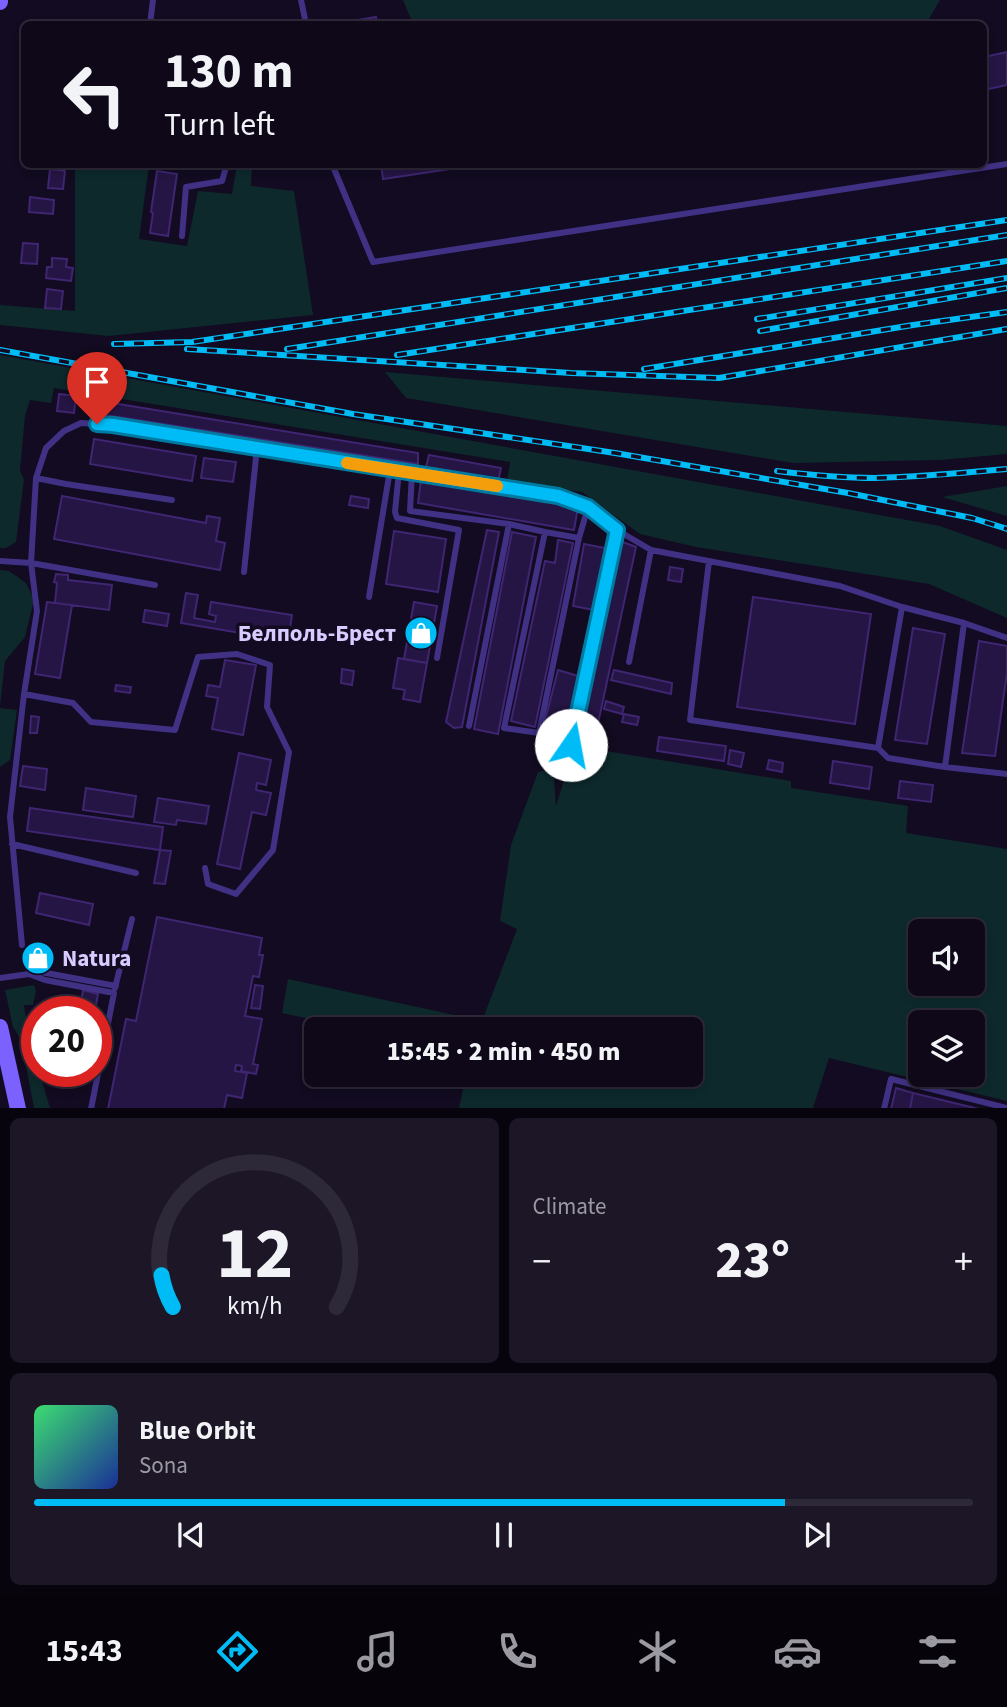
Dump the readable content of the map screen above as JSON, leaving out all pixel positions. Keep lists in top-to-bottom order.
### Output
{
  "places": {
    "shop": ["Белполь-Брест", "Natura"]
  },
  "page": {
    "turn": ["130 m", "Turn left"],
    "limit": "20",
    "trip": "15:45 · 2 min · 450 m",
    "tile": "Climate",
    "heat": ["−", "23°", "+"],
    "song": ["Blue Orbit", "Sona"],
    "tabs": "15:43",
    "gauge": ["12", "km/h"]
  }
}
